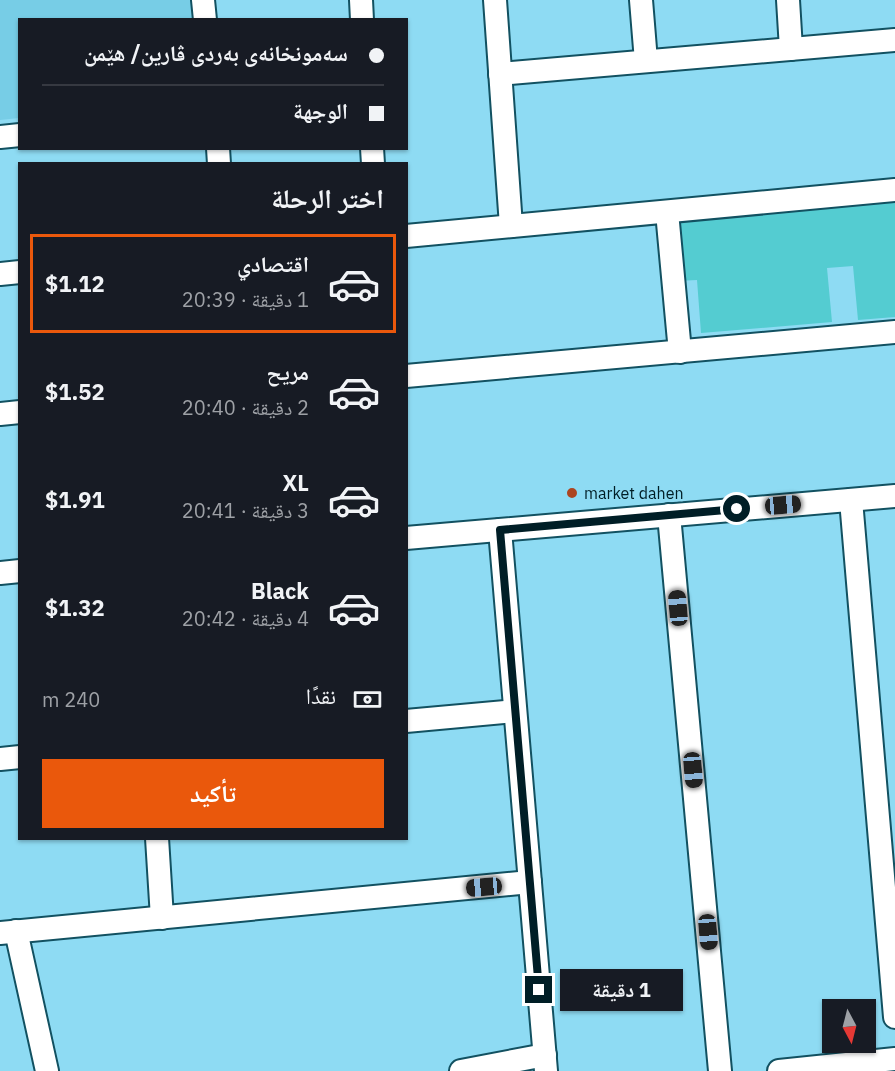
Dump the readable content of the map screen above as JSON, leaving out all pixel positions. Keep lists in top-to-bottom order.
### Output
{
  "places": ["market dahen"],
  "north": "bottom",
  "page": {
    "banner": ["سەمونخانەی بەردی ڤارین/ هێمن", "الوجهة"],
    "heading": "اختر الرحلة",
    "list": [
      {
        "name": "اقتصادي",
        "note": "1 دقيقة · 20:39",
        "value": "$1.12"
      },
      {
        "name": "مريح",
        "note": "2 دقيقة · 20:40",
        "value": "$1.52"
      },
      {
        "name": "XL",
        "note": "3 دقيقة · 20:41",
        "value": "$1.91"
      },
      {
        "name": "Black",
        "note": "4 دقيقة · 20:42",
        "value": "$1.32"
      }
    ],
    "pay": ["نقدًا", "240 m"],
    "buttons": "تأكيد",
    "bubble": "1 دقيقة"
  }
}
